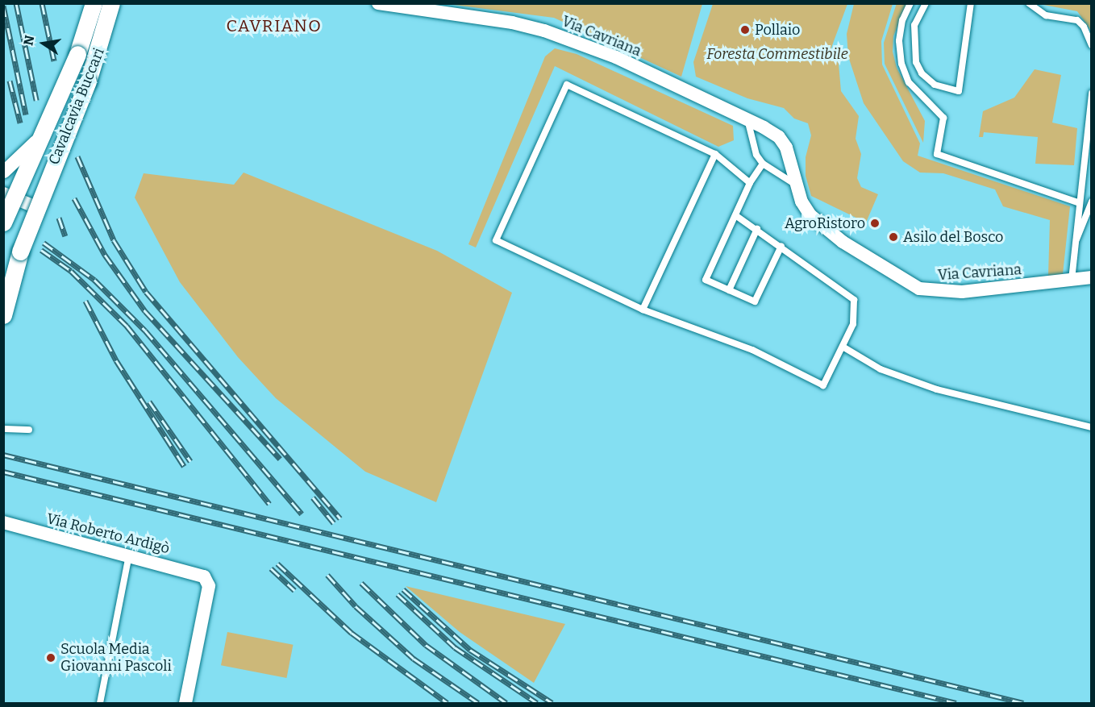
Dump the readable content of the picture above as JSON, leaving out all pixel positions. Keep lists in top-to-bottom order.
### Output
{
  "streets": {
    "street": ["Via Cavriana", "Cavalcavia Buccari", "Via Roberto Ardigò"]
  },
  "districts": ["CAVRIANO"],
  "parks": ["Foresta Commestibile"],
  "places": [
    "Pollaio",
    "AgroRistoro",
    "Asilo del Bosco",
    "Scuola Media Giovanni Pascoli"
  ],
  "north": "left"
}
